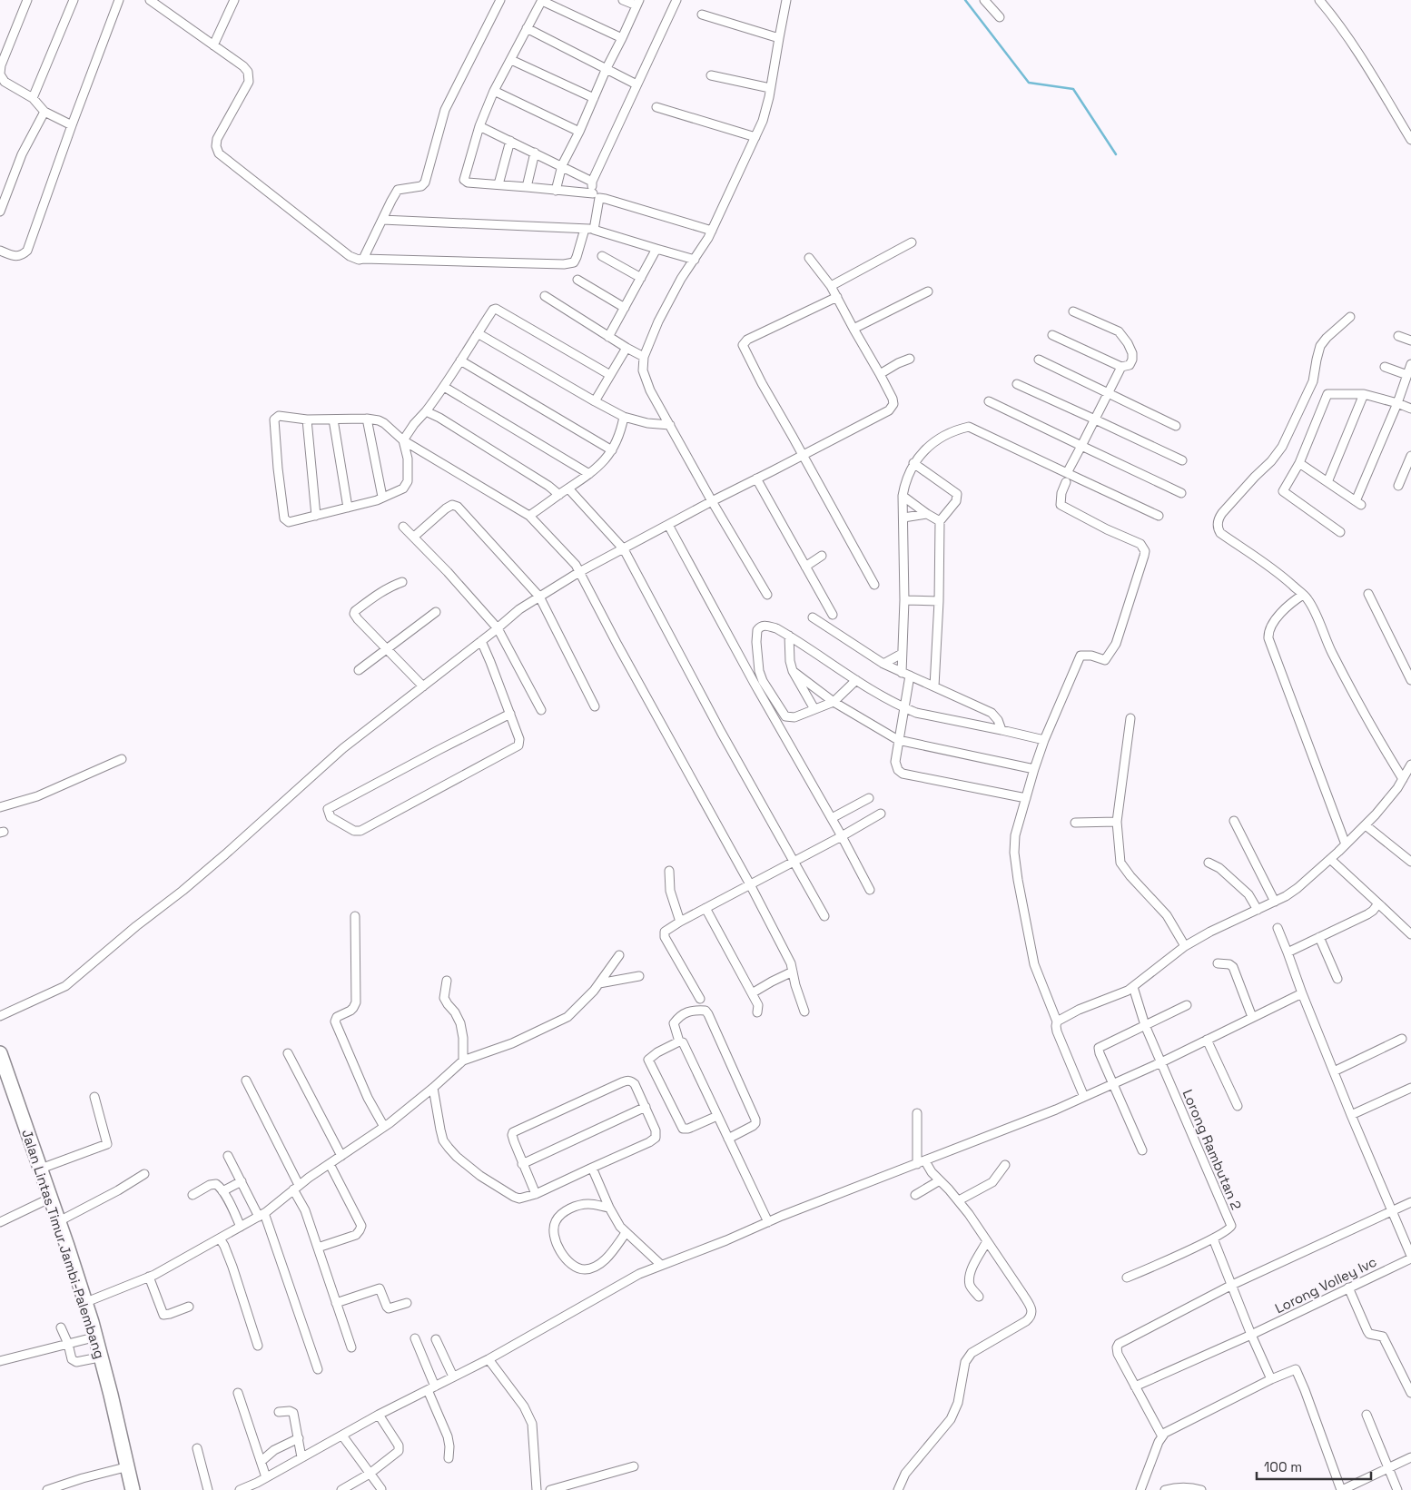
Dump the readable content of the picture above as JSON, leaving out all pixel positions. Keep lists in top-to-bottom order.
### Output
{
  "streets": {
    "highway": ["Jalan Lintas Timur Jambi-Palembang"],
    "street": ["Lorong Rambutan 2", "Lorong Volley Ivc"]
  },
  "scale_bar": "100 m"
}
